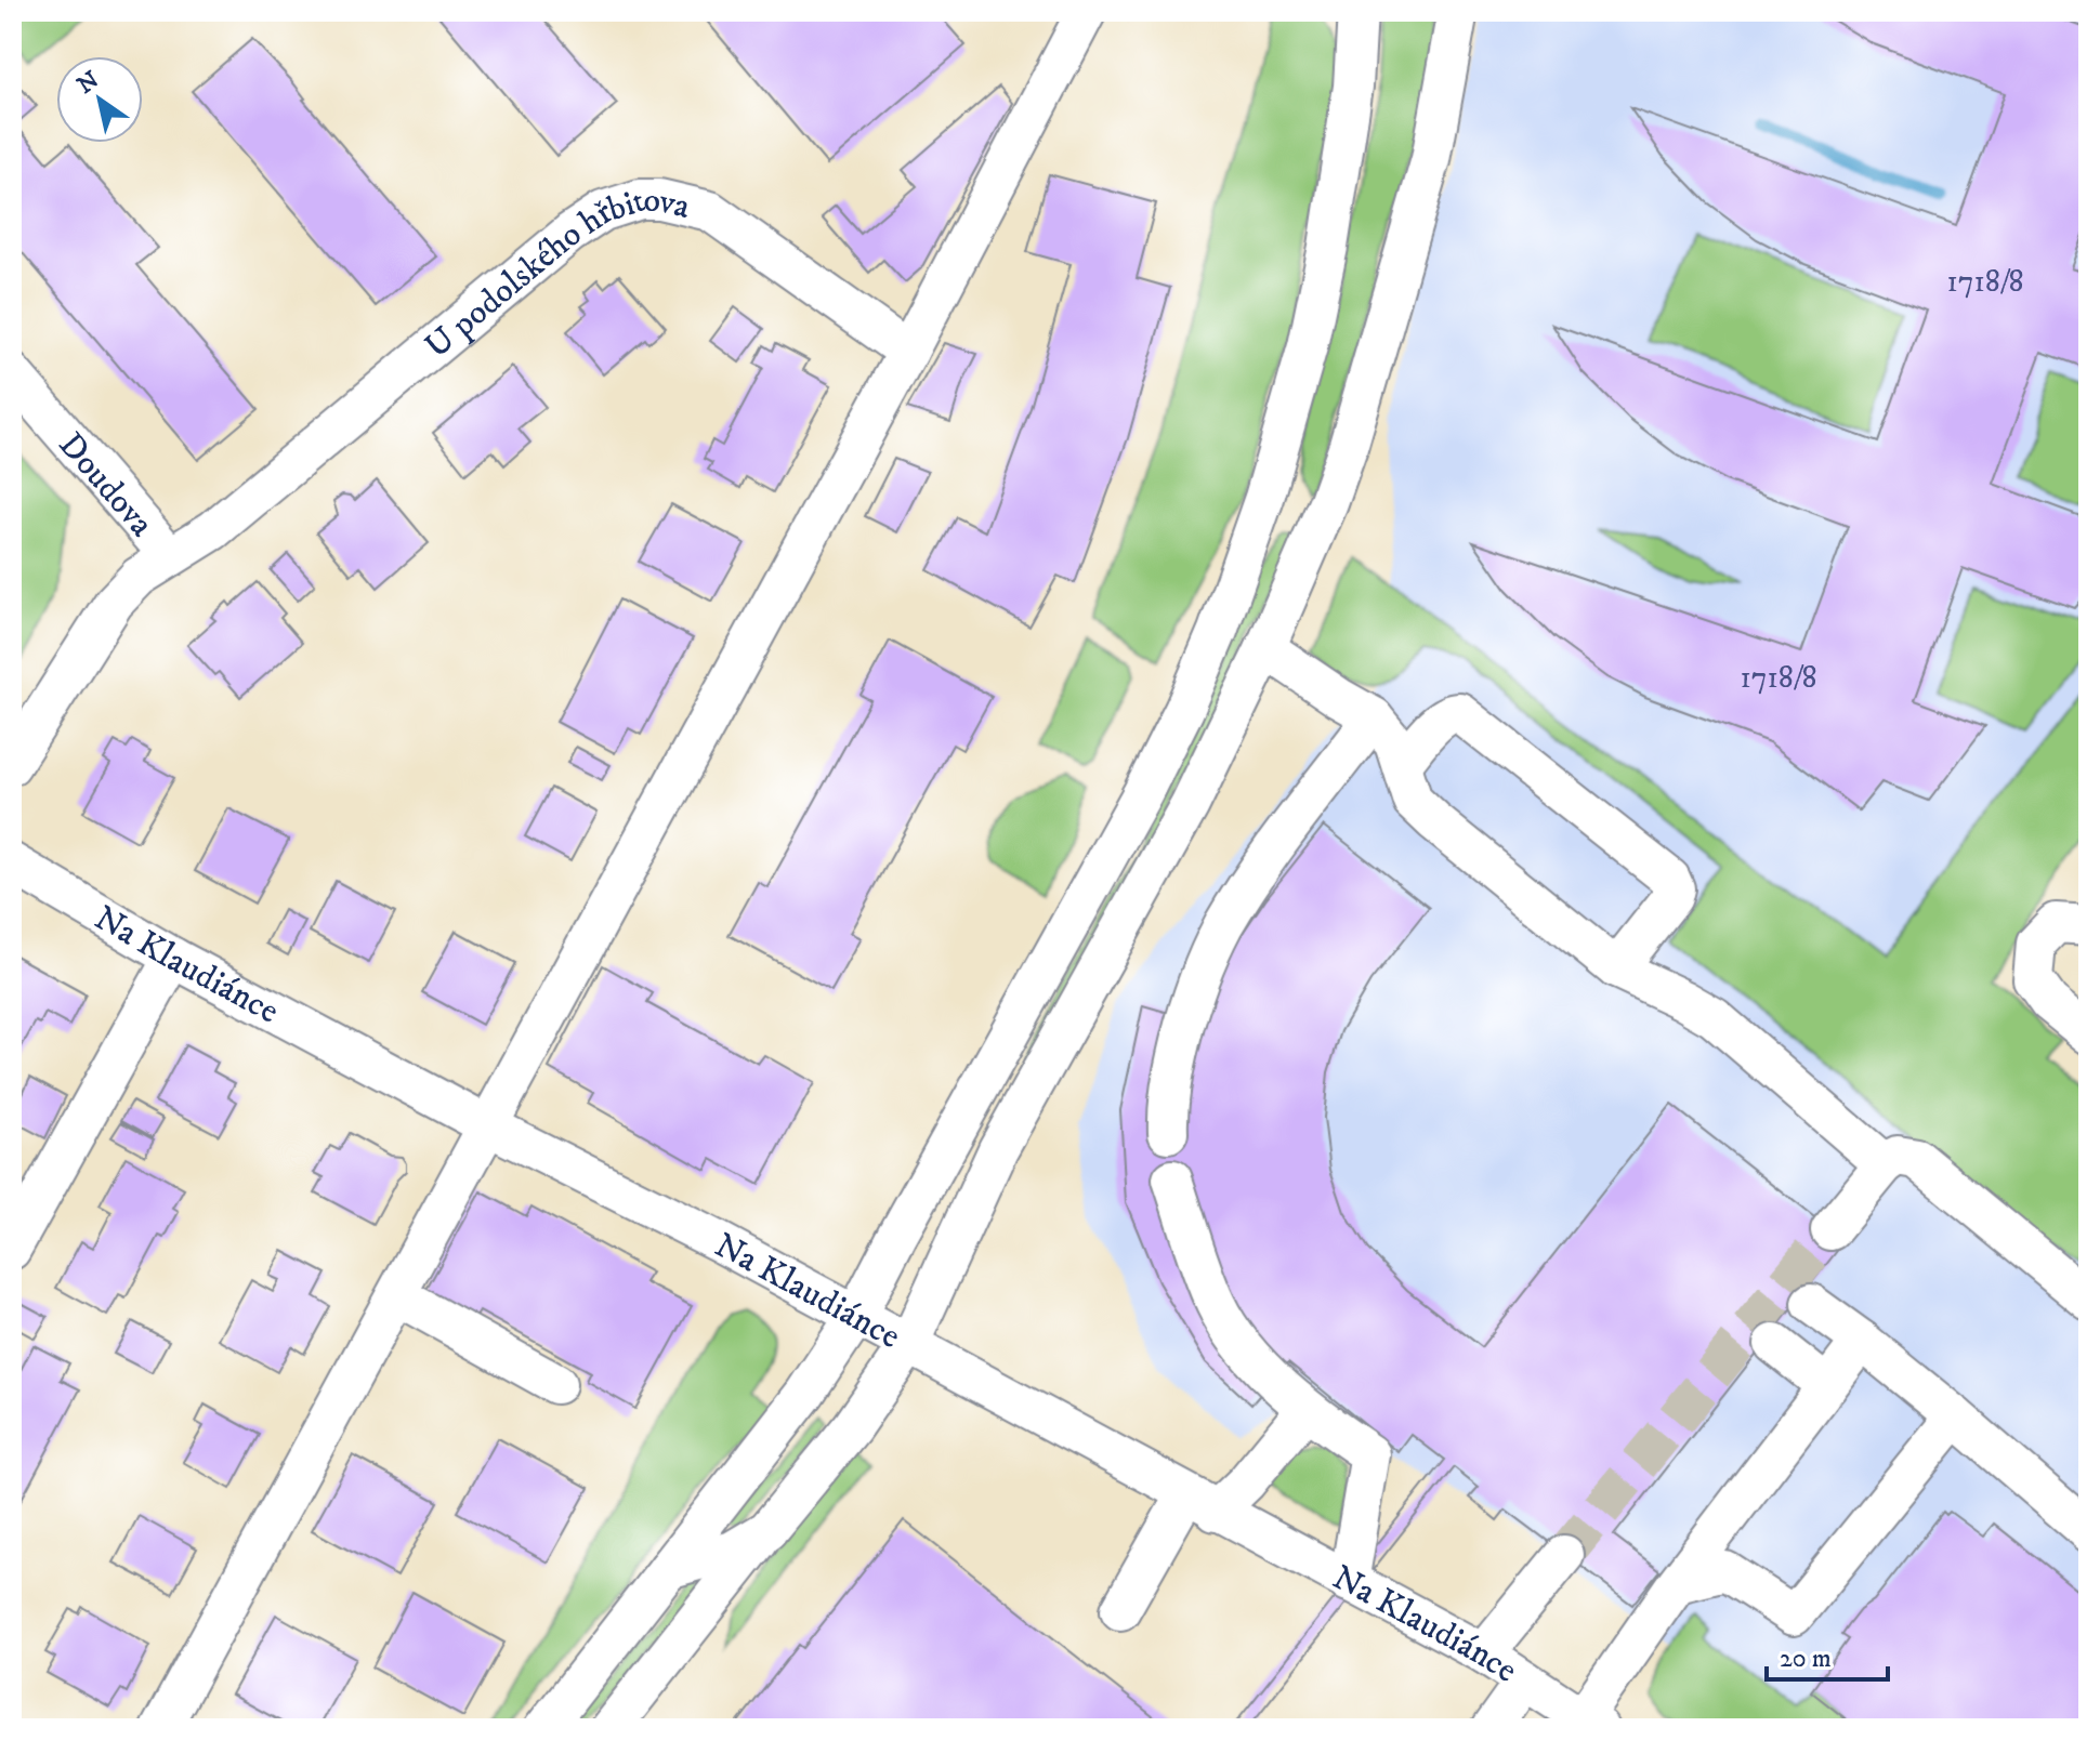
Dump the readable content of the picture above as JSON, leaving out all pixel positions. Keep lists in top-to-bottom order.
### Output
{
  "streets": {
    "street": ["U podolského hřbitova", "Doudova", "Na Klaudiánce"]
  },
  "crossings": [
    ["U podolského hřbitova", "Doudova"]
  ],
  "house_numbers": ["1718/8", "1718/8"],
  "scale_bar": "20 m",
  "north": "top left"
}
